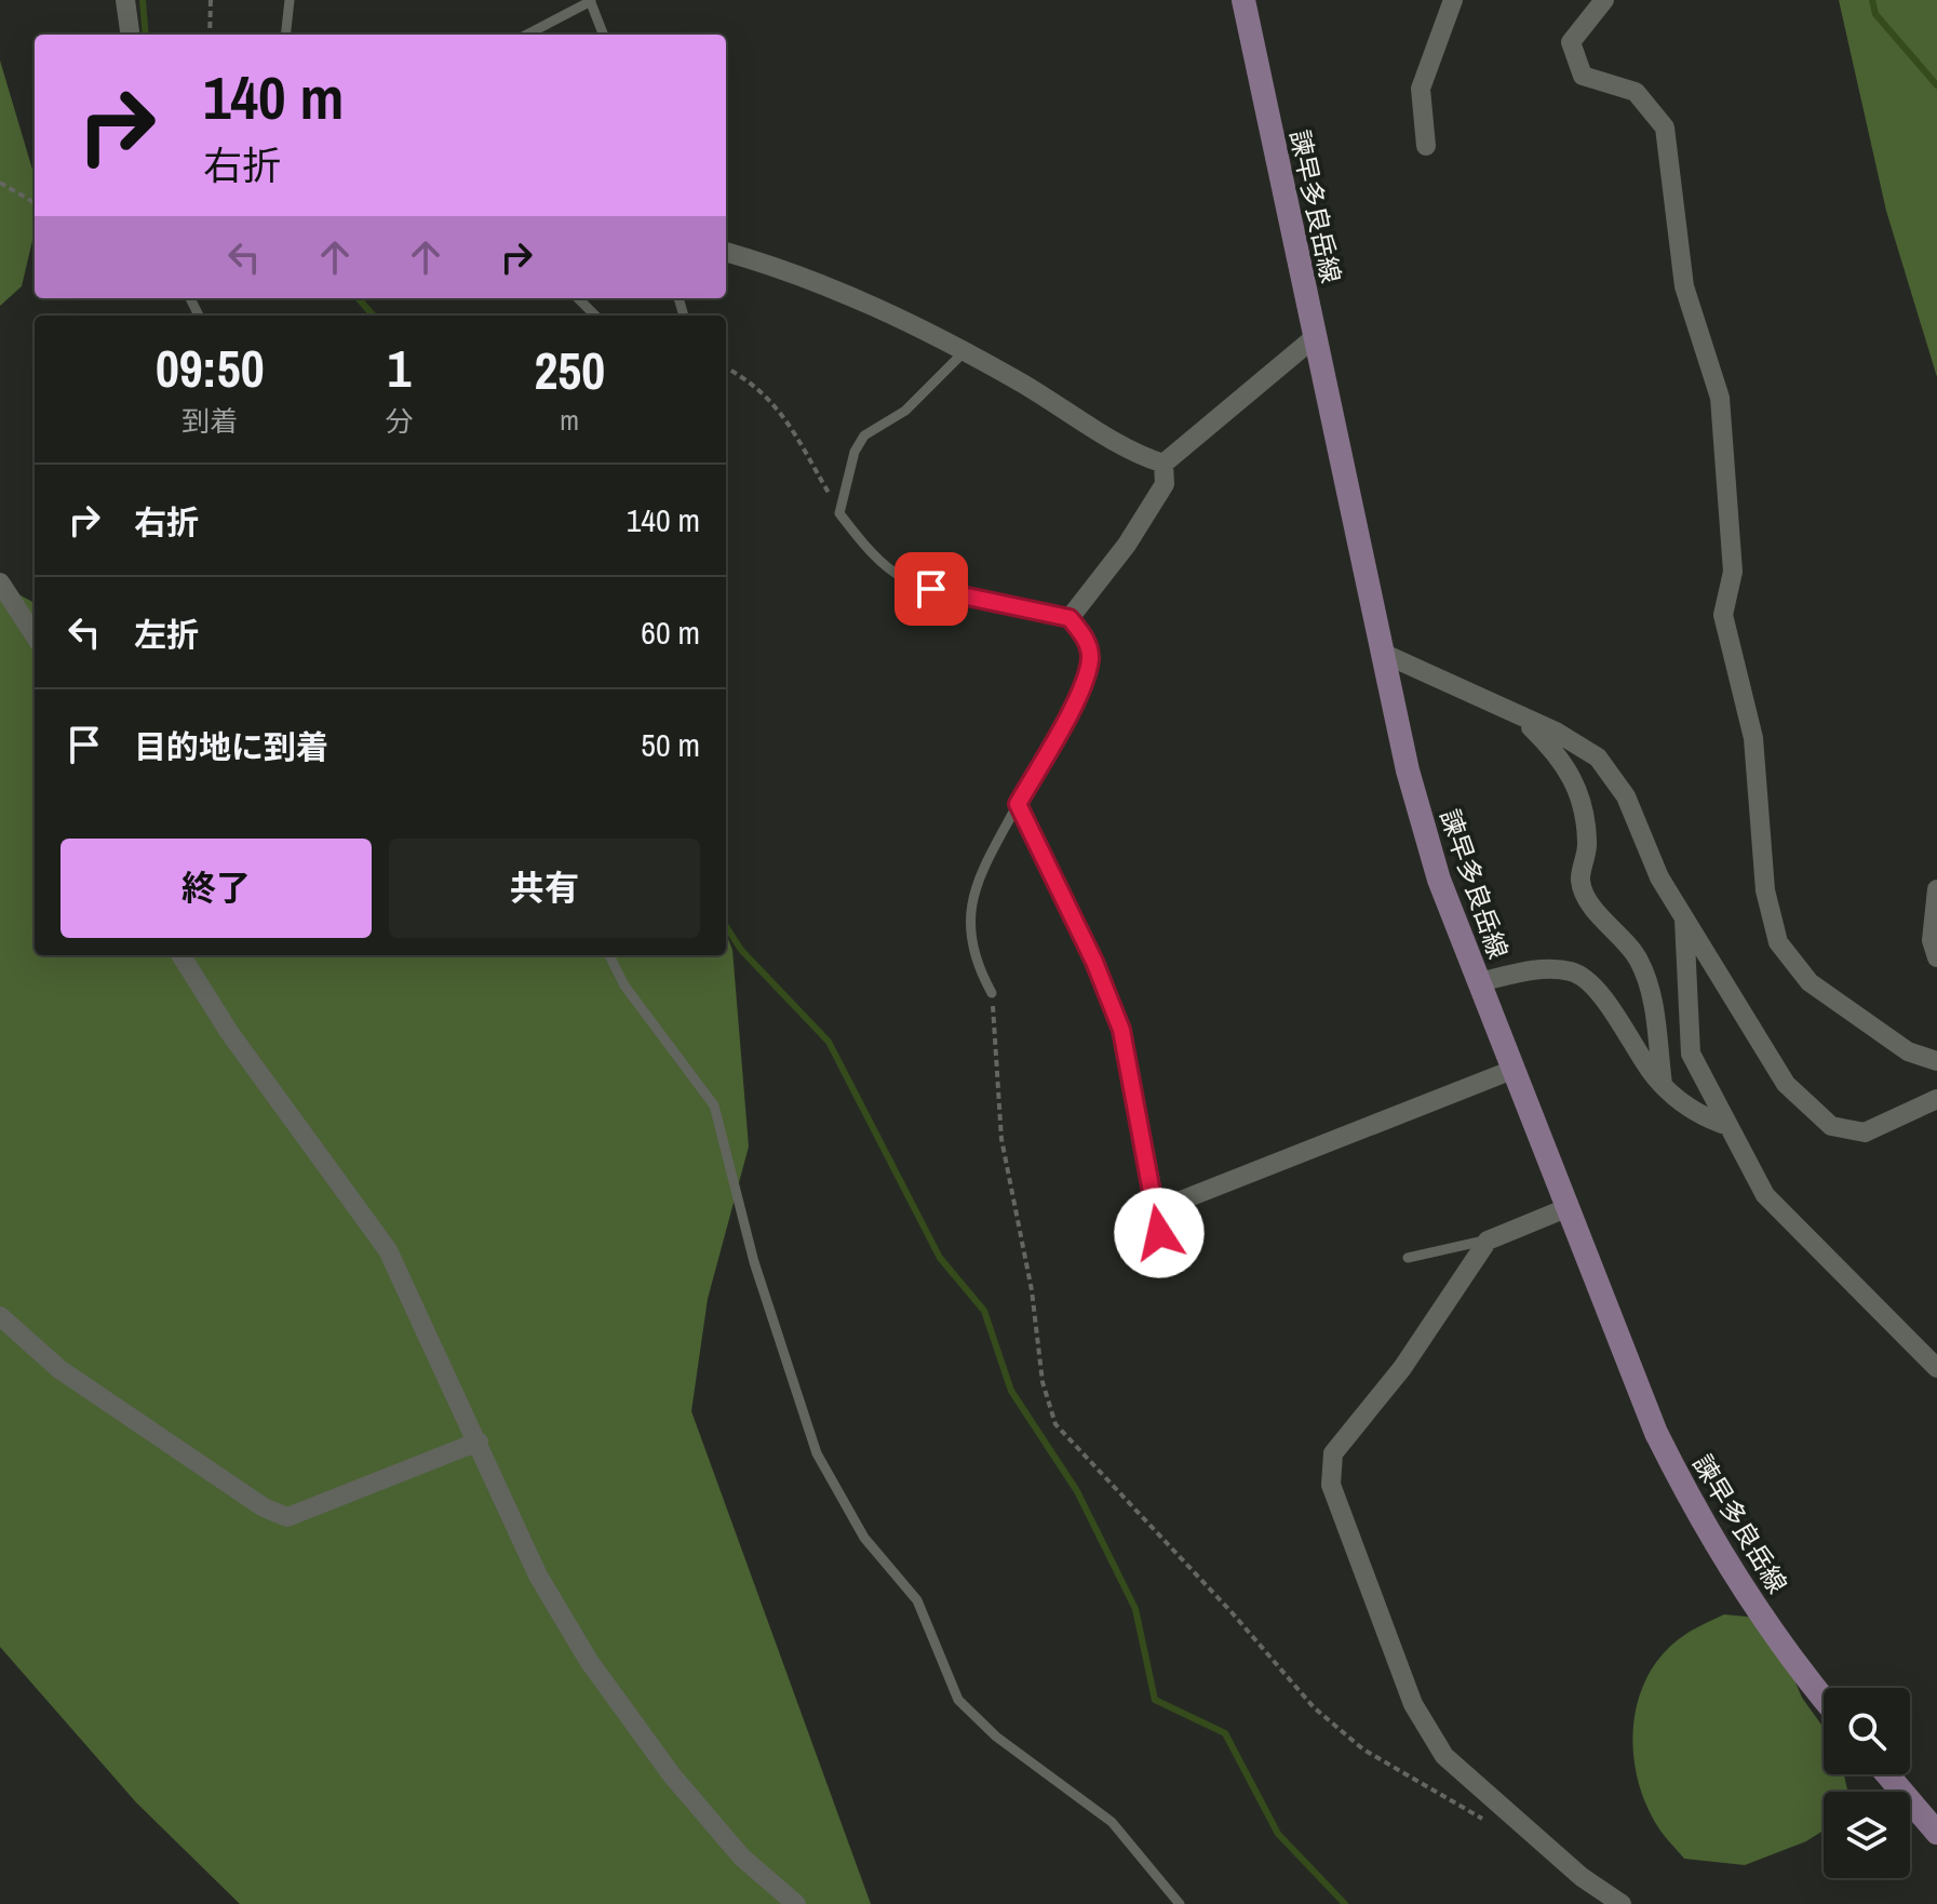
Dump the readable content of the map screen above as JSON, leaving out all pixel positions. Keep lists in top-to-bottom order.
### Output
{
  "streets": {
    "main road": ["諫早多良岳線"]
  },
  "page": {
    "turn": ["140 m", "右折"],
    "eta": [
      "09:50",
      "到着",
      "1",
      "分",
      "250",
      "m"
    ],
    "list": [
      {
        "name": "右折",
        "value": "140 m"
      },
      {
        "name": "左折",
        "value": "60 m"
      },
      {
        "name": "目的地に到着",
        "value": "50 m"
      }
    ],
    "buttons": ["終了", "共有"]
  }
}
